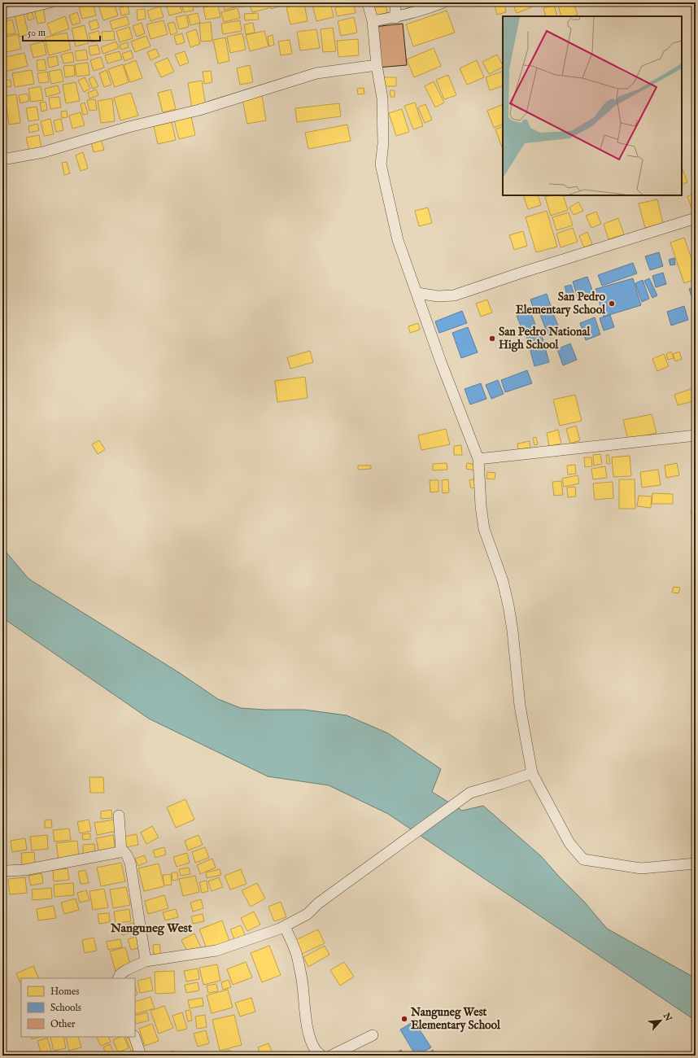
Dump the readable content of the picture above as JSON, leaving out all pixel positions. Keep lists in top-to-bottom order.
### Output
{
  "districts": ["Nanguneg West"],
  "places": ["San Pedro Elementary School", "San Pedro National High School", "Nanguneg West Elementary School"],
  "legend": ["Homes", "Schools", "Other"],
  "scale_bar": "50 m",
  "north": "top right"
}
